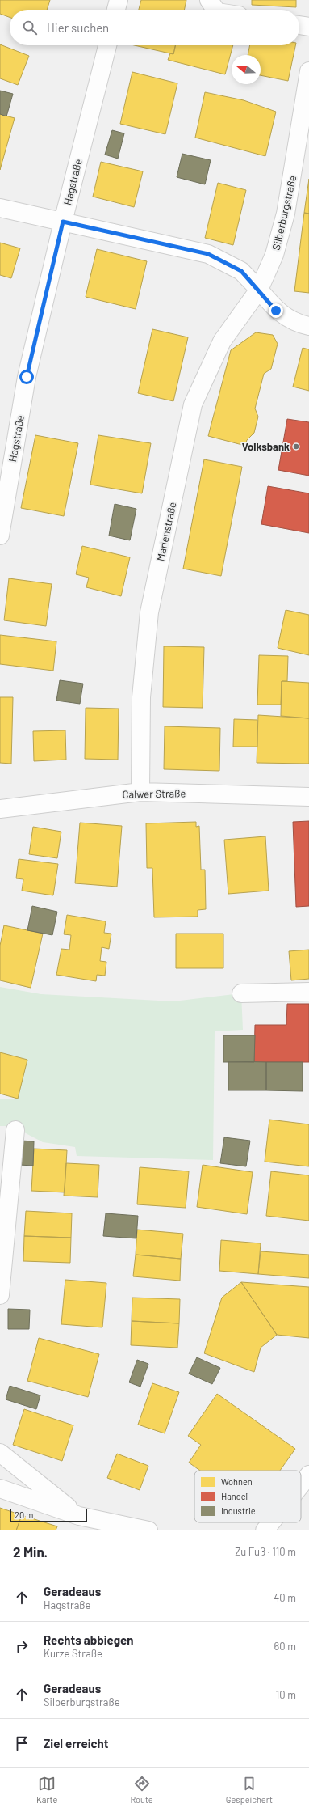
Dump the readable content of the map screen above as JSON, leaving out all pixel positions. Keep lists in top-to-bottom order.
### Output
{
  "streets": {
    "street": [
      "Hagstraße",
      "Silberburgstraße",
      "Marienstraße",
      "Calwer Straße"
    ]
  },
  "crossings": [
    ["Silberburgstraße", "Marienstraße"],
    ["Marienstraße", "Calwer Straße"]
  ],
  "places": ["Volksbank"],
  "legend": ["Wohnen", "Handel", "Industrie"],
  "scale_bar": "20 m",
  "north": "left",
  "page": {
    "search": "Hier suchen",
    "scale": "20 m",
    "heading": ["2 Min.", "Zu Fuß · 110 m"],
    "list": [
      ["Geradeaus", "Hagstraße", "40 m"],
      ["Rechts abbiegen", "Kurze Straße", "60 m"],
      ["Geradeaus", "Silberburgstraße", "10 m"],
      "Ziel erreicht"
    ],
    "nav": ["Karte", "Route", "Gespeichert"]
  }
}
